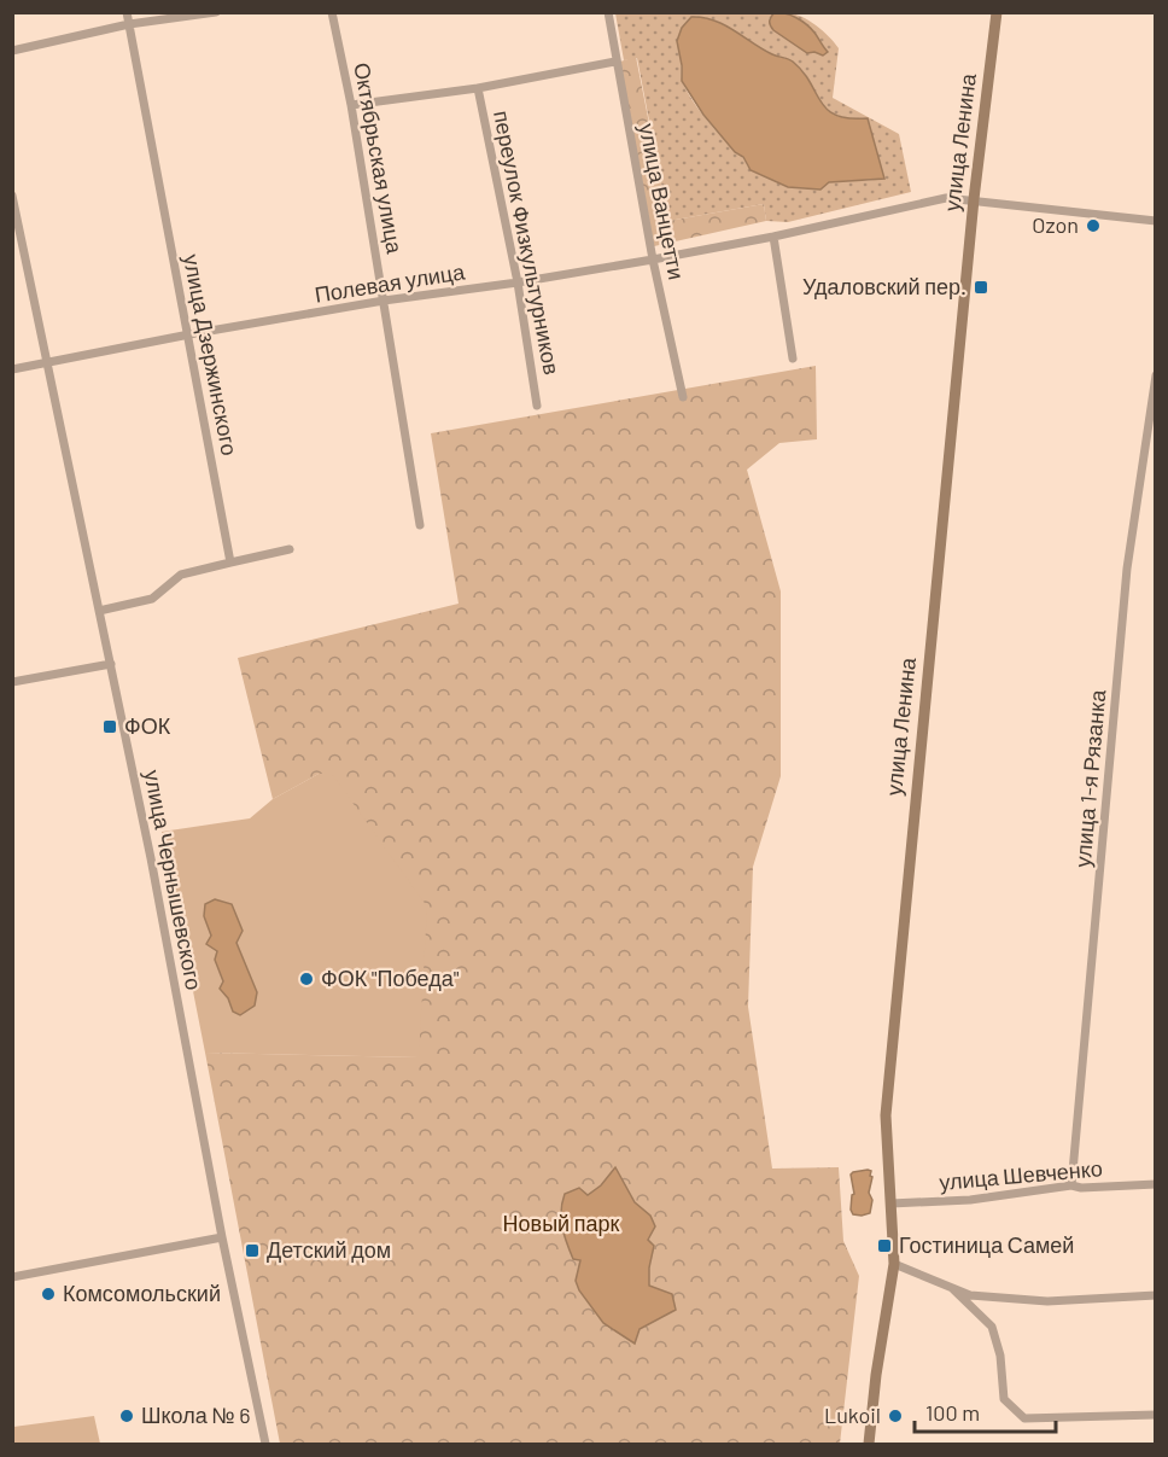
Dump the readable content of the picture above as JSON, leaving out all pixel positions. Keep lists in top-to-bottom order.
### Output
{
  "streets": {
    "street": [
      "улица Ленина",
      "Октябрьская улица",
      "улица Ванцетти",
      "переулок Физкультурников",
      "Полевая улица",
      "улица Дзержинского",
      "улица 1-я Рязанка",
      "улица Чернышевского",
      "улица Шевченко"
    ]
  },
  "crossings": [
    ["улица Ленина", "Полевая улица"],
    ["улица Ленина", "улица Шевченко"],
    ["Октябрьская улица", "Полевая улица"],
    ["улица Ванцетти", "Полевая улица"],
    ["переулок Физкультурников", "Полевая улица"],
    ["Полевая улица", "улица Дзержинского"],
    ["Полевая улица", "улица Чернышевского"],
    ["улица 1-я Рязанка", "улица Шевченко"]
  ],
  "parks": ["Новый парк"],
  "places": {
    "other": [
      "Ozon",
      "ФОК \"Победа\"",
      "Комсомольский",
      "Школа № 6",
      "Lukoil"
    ],
    "transit": [
      "Удаловский пер.",
      "ФОК",
      "Гостиница Самей",
      "Детский дом"
    ]
  },
  "scale_bar": "100 m"
}
